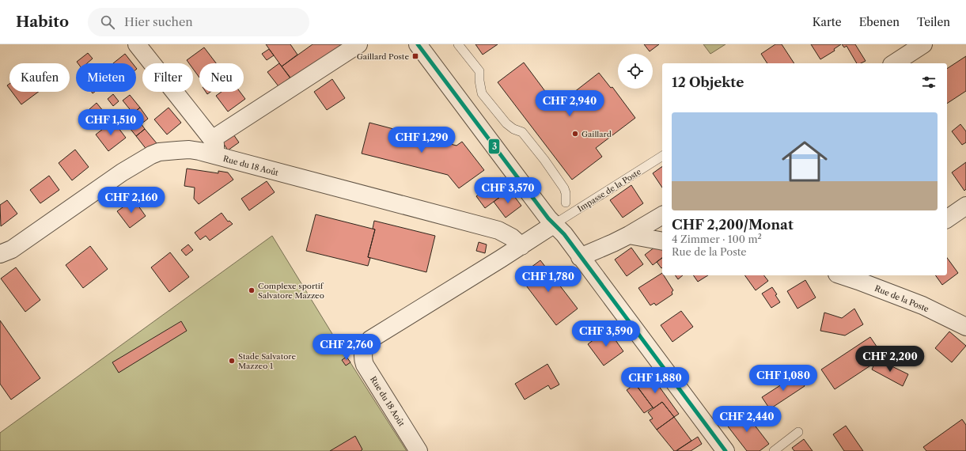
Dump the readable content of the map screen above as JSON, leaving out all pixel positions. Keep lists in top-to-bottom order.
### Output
{
  "streets": {
    "street": ["Rue du 18 Août", "Rue de la Poste"],
    "lane": ["Impasse de la Poste"]
  },
  "crossings": [
    ["Rue du 18 Août", "Impasse de la Poste"]
  ],
  "places": {
    "transit": ["Gaillard Poste"],
    "other": ["Gaillard", "Complexe sportif Salvatore Mazzeo", "Stade Salvatore Mazzeo 1"]
  },
  "lines": ["transit line 3"],
  "page": {
    "header": "Habito",
    "search": "Hier suchen",
    "nav": ["Karte", "Ebenen", "Teilen"],
    "chip": [
      "Kaufen",
      "Mieten",
      "Filter",
      "Neu"
    ],
    "heading": "12 Objekte",
    "price": [
      "CHF 2,940",
      "CHF 1,510",
      "CHF 1,290",
      "CHF 3,570",
      "CHF 2,160",
      "CHF 1,780",
      "CHF 3,590",
      "CHF 2,760",
      "CHF 2,200",
      "CHF 1,080",
      "CHF 1,880",
      "CHF 2,440"
    ],
    "list": [
      {
        "name": "CHF 2,200/Monat",
        "note": "4 Zimmer · 100 m² · Rue de la Poste"
      }
    ]
  }
}
